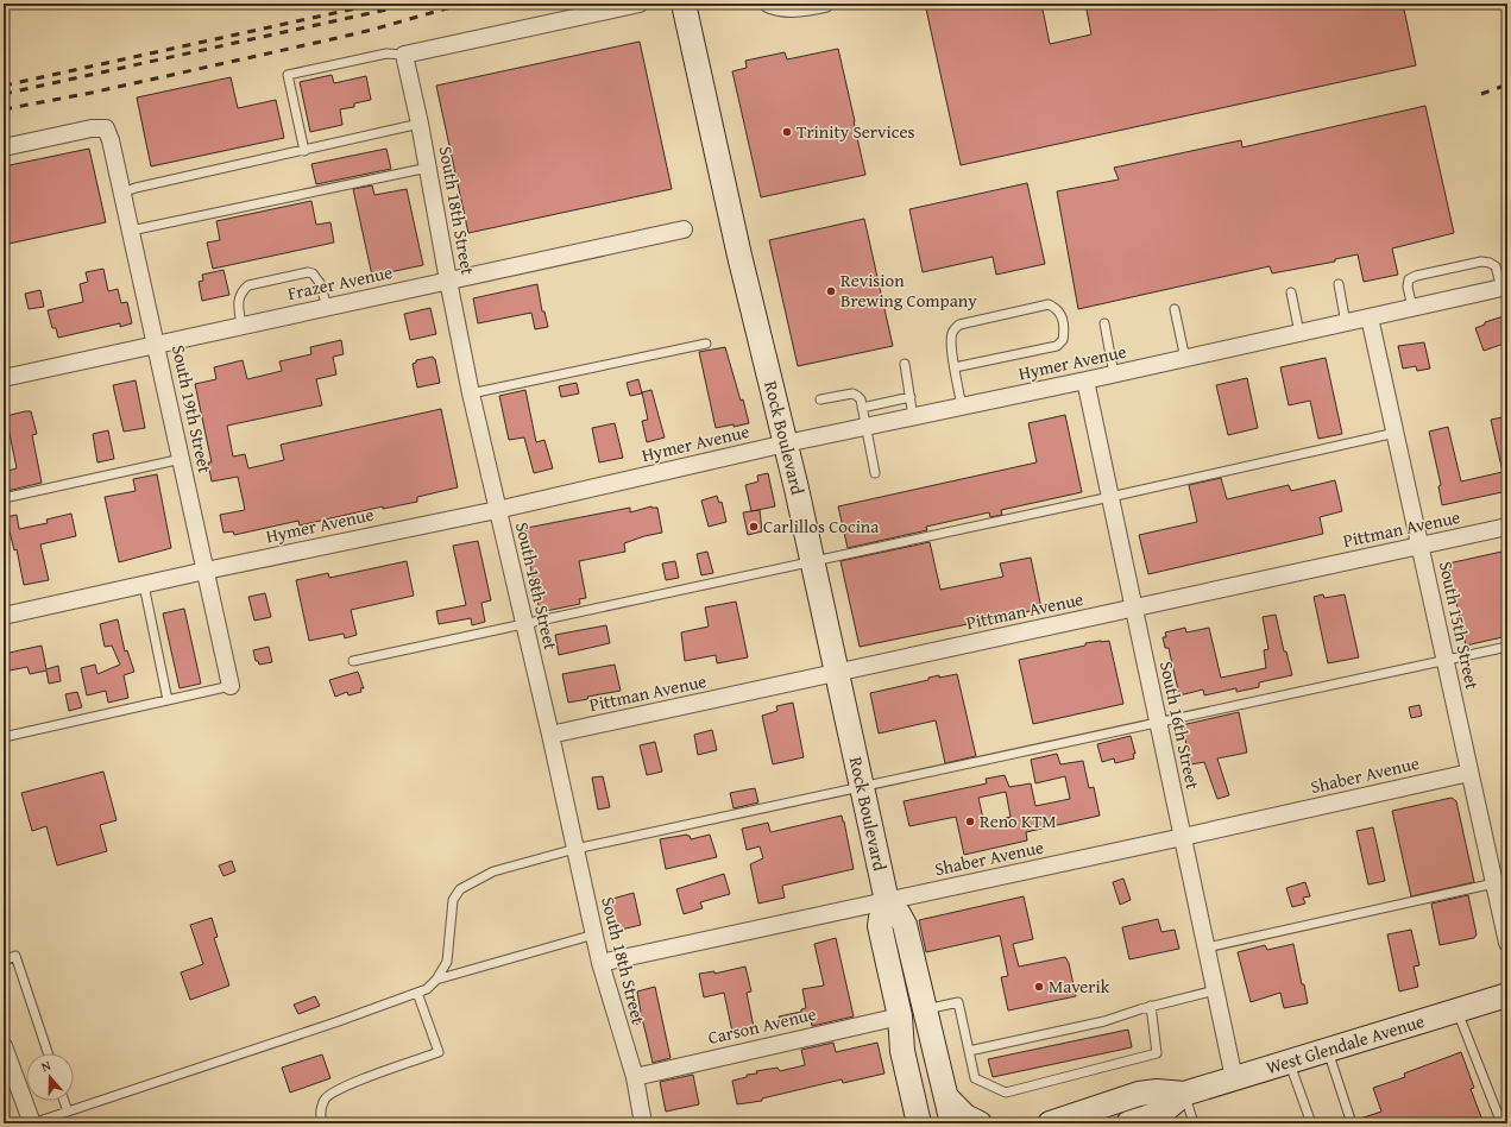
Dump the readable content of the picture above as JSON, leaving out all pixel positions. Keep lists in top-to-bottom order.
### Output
{
  "streets": {
    "main road": ["Rock Boulevard", "West Glendale Avenue"],
    "street": [
      "South 18th Street",
      "Frazer Avenue",
      "Hymer Avenue",
      "South 19th Street",
      "Pittman Avenue",
      "South 15th Street",
      "South 16th Street",
      "Shaber Avenue",
      "Carson Avenue"
    ]
  },
  "crossings": [
    ["South 18th Street", "Frazer Avenue"],
    ["South 18th Street", "Hymer Avenue"],
    ["South 18th Street", "Pittman Avenue"],
    ["South 18th Street", "Shaber Avenue"],
    ["South 18th Street", "Carson Avenue"],
    ["Frazer Avenue", "South 19th Street"],
    ["Hymer Avenue", "South 19th Street"],
    ["Hymer Avenue", "Rock Boulevard"],
    ["Hymer Avenue", "South 15th Street"],
    ["Hymer Avenue", "South 16th Street"],
    ["Rock Boulevard", "Pittman Avenue"],
    ["Rock Boulevard", "Shaber Avenue"],
    ["Rock Boulevard", "Carson Avenue"],
    ["Pittman Avenue", "South 15th Street"],
    ["Pittman Avenue", "South 16th Street"],
    ["South 15th Street", "Shaber Avenue"],
    ["South 16th Street", "Shaber Avenue"],
    ["South 16th Street", "West Glendale Avenue"]
  ],
  "places": [
    "Trinity Services",
    "Revision Brewing Company",
    "Carlillos Cocina",
    "Reno KTM",
    "Maverik"
  ],
  "north": "top"
}
